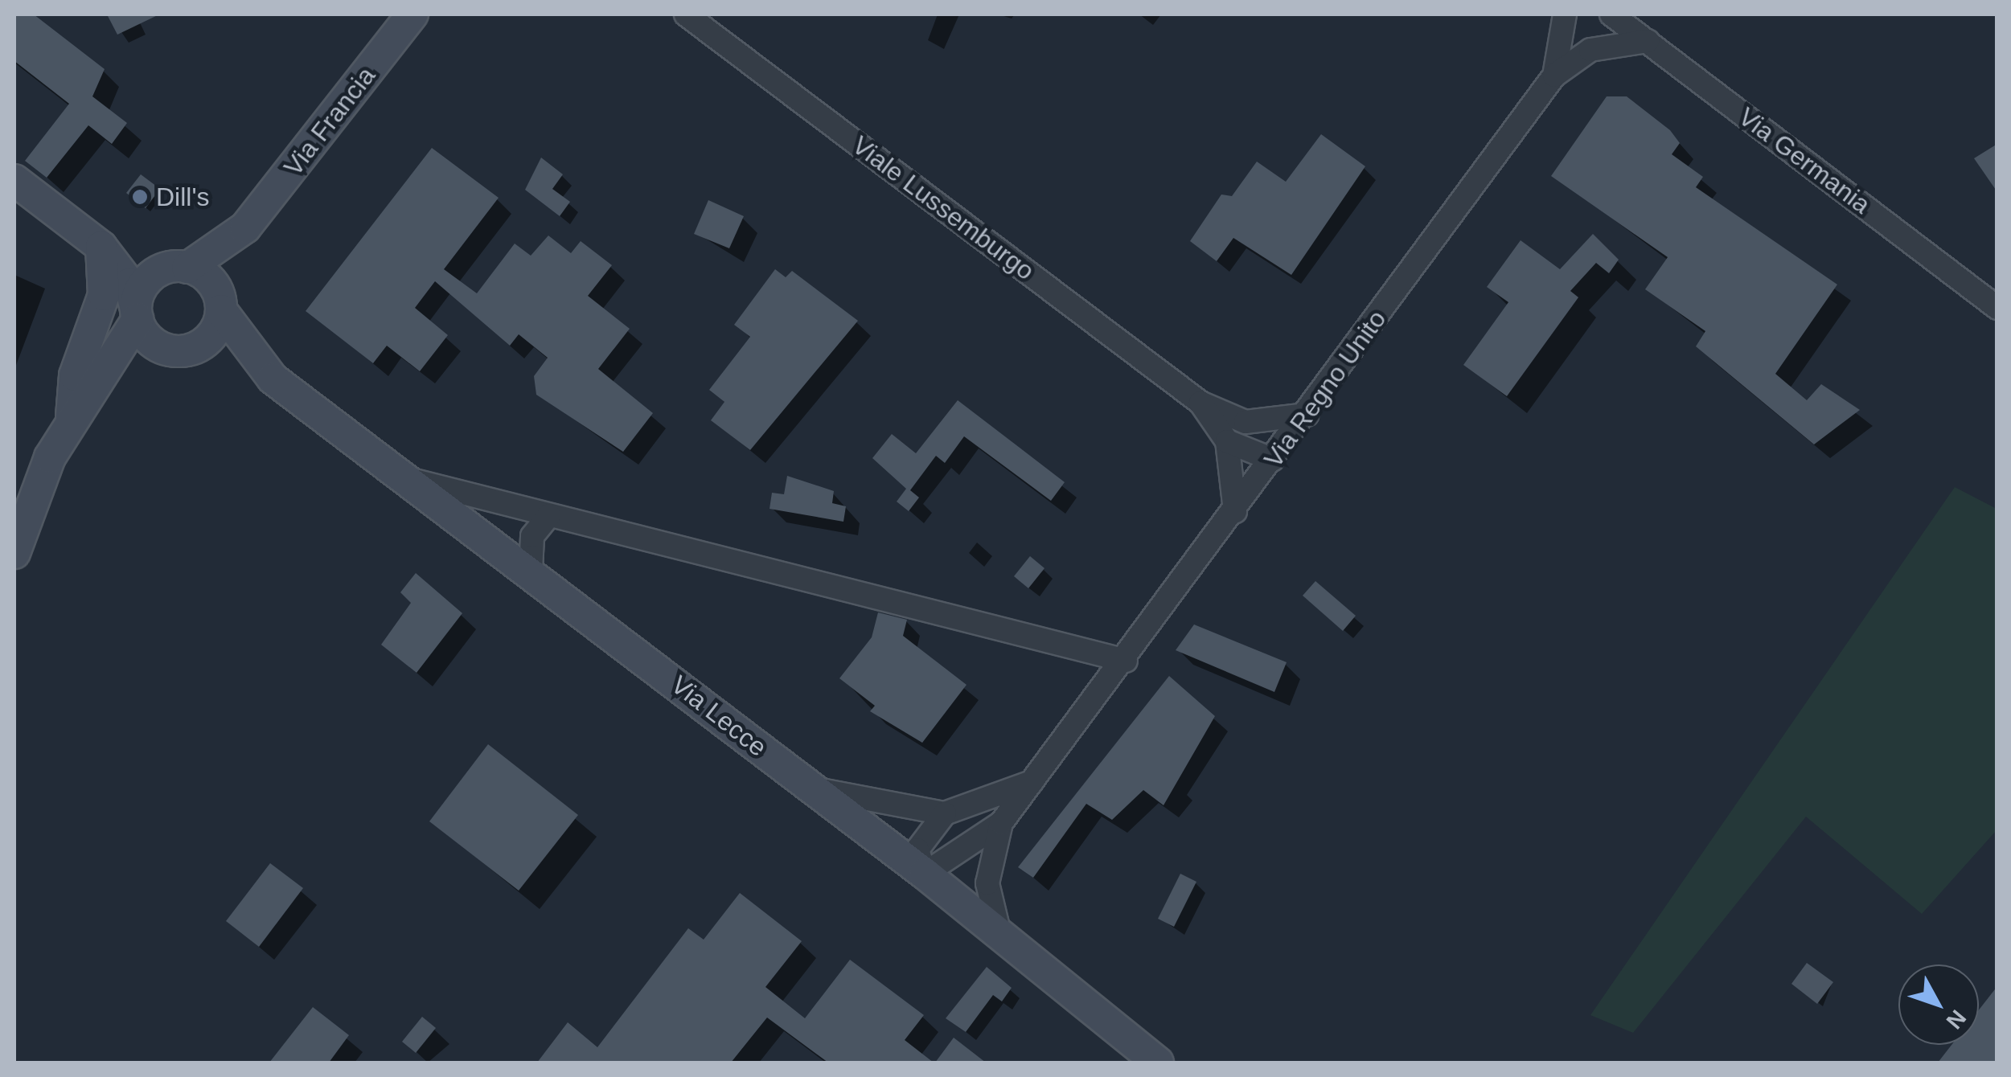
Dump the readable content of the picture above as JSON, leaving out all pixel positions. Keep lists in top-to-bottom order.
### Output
{
  "streets": {
    "main road": ["Via Francia", "Via Lecce"],
    "street": ["Via Germania", "Viale Lussemburgo", "Via Regno Unito"]
  },
  "crossings": [
    ["Via Germania", "Via Regno Unito"]
  ],
  "places": ["Dill's"],
  "north": "bottom right"
}
